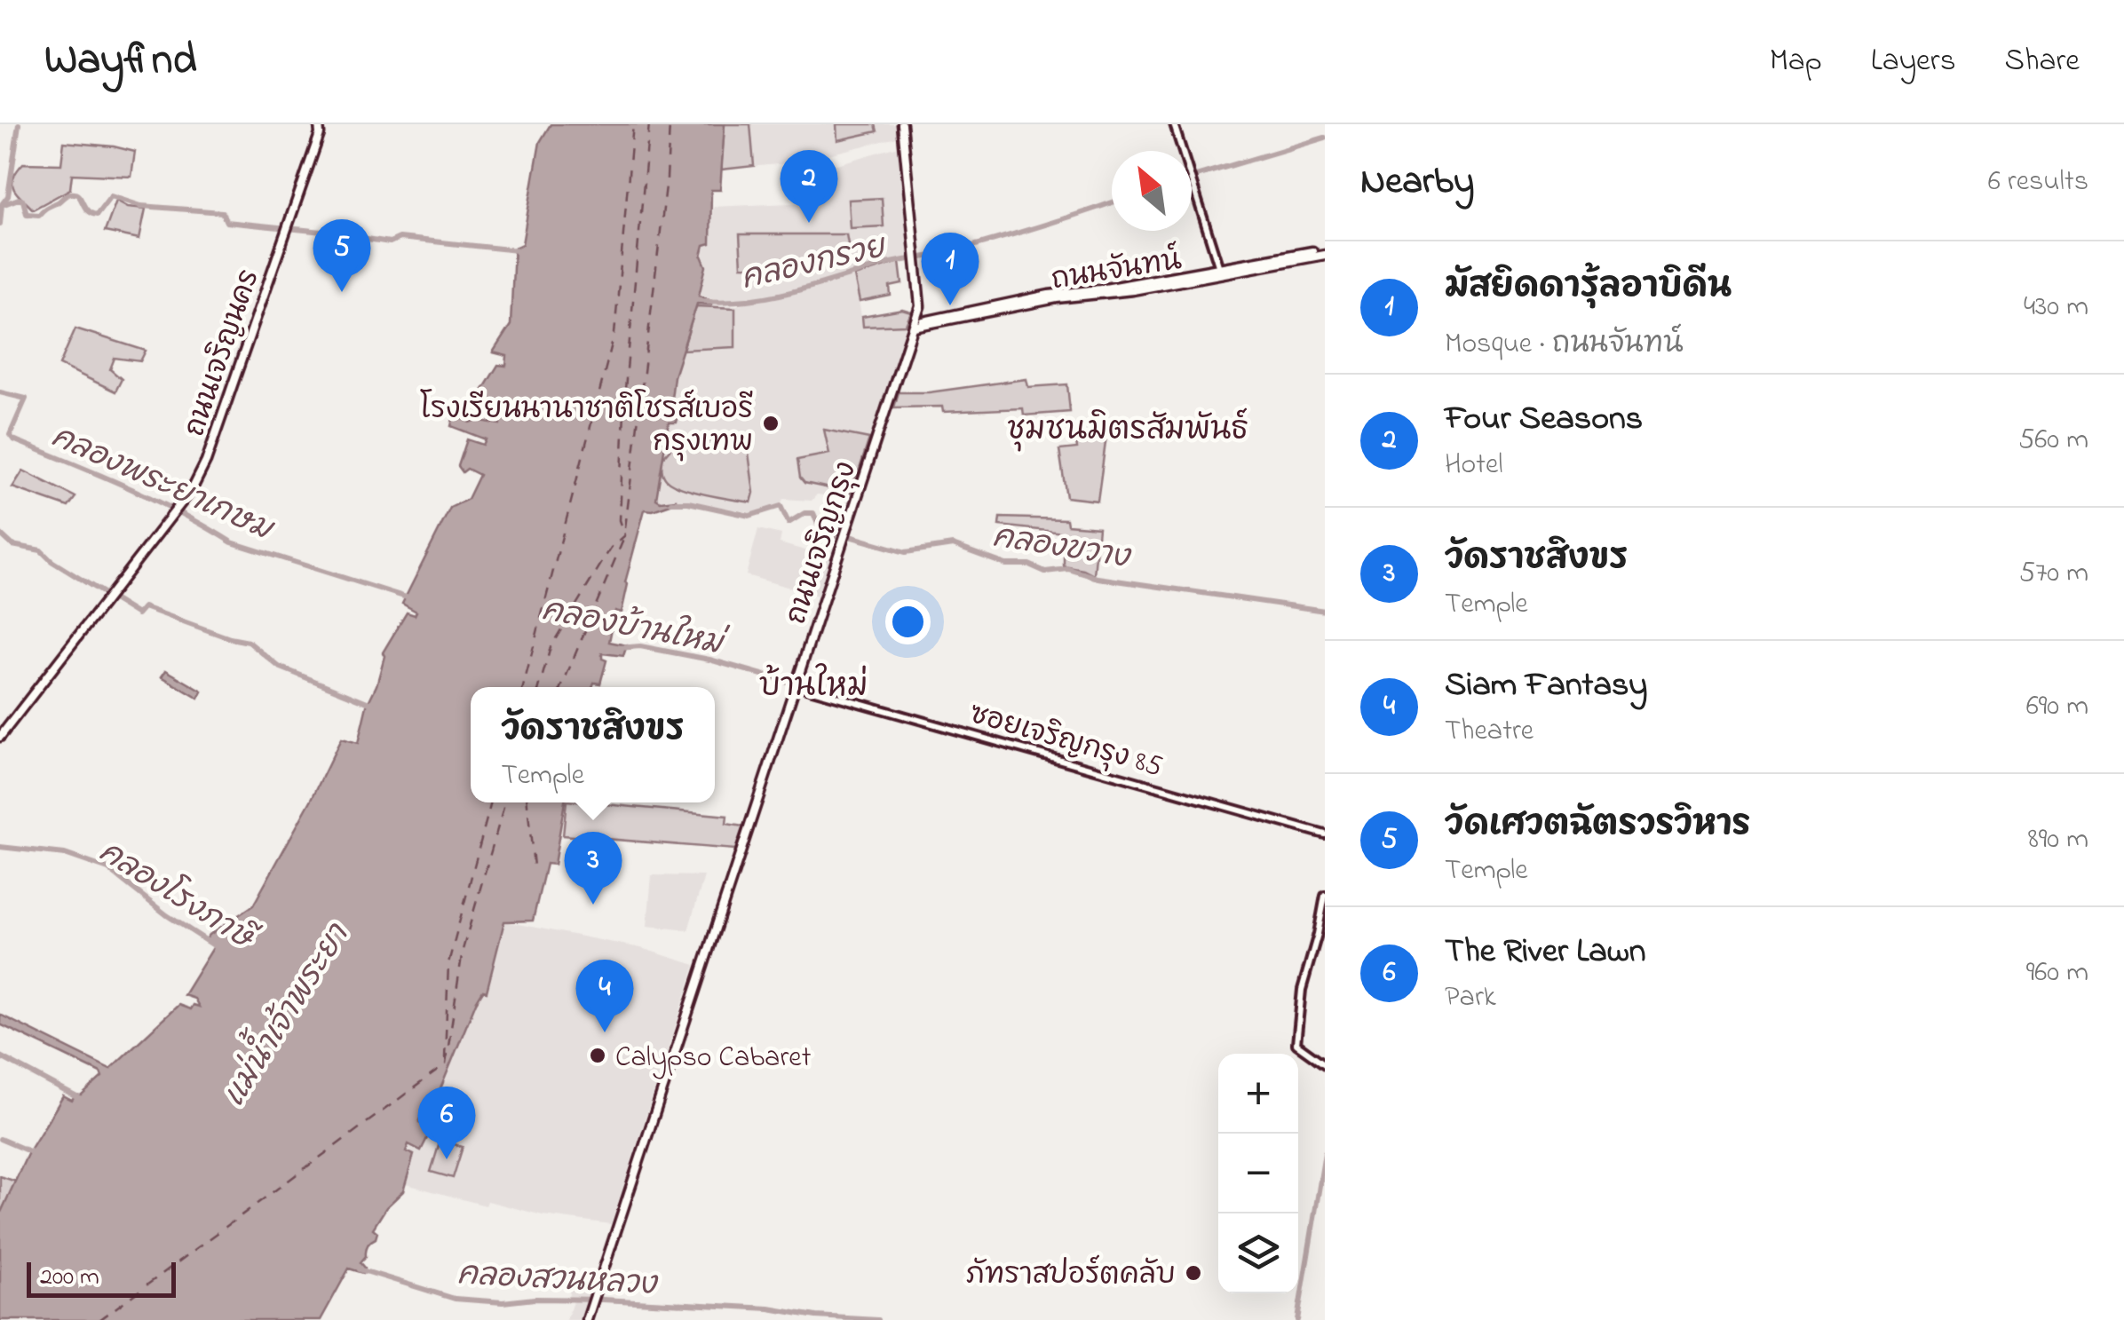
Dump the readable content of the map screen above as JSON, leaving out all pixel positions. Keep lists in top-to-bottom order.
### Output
{
  "streets": {
    "main road": ["ถนนจันทน์", "ถนนเจริญนคร", "ถนนเจริญกรุง"],
    "street": ["ซอยเจริญกรุง 85"]
  },
  "crossings": [
    ["ถนนจันทน์", "ถนนเจริญกรุง"],
    ["ถนนเจริญกรุง", "ซอยเจริญกรุง 85"]
  ],
  "districts": ["ชุมชนมิตรสัมพันธ์", "บ้านใหม่"],
  "water": [
    "คลองกรวย",
    "คลองพระยาเกษม",
    "คลองขวาง",
    "คลองบ้านใหม่",
    "คลองโรงภาษี",
    "แม่น้ำเจ้าพระยา",
    "คลองสวนหลวง"
  ],
  "places": ["โรงเรียนนานาชาติโชรส์เบอรี กรุงเทพ", "Calypso Cabaret", "ภัทราสปอร์ตคลับ"],
  "scale_bar": "200 m",
  "north": "top left",
  "page": {
    "header": "Wayfind",
    "nav": ["Map", "Layers", "Share"],
    "heading": ["Nearby", "6 results"],
    "pins": [
      "2",
      "5",
      "1",
      "3",
      "4",
      "6"
    ],
    "list": [
      {
        "mark": "1",
        "name": "มัสยิดดารุ้ลอาบิดีน",
        "note": "Mosque · ถนนจันทน์",
        "value": "430 m"
      },
      {
        "mark": "2",
        "name": "Four Seasons",
        "note": "Hotel",
        "value": "560 m"
      },
      {
        "mark": "3",
        "name": "วัดราชสิงขร",
        "note": "Temple",
        "value": "570 m"
      },
      {
        "mark": "4",
        "name": "Siam Fantasy",
        "note": "Theatre",
        "value": "690 m"
      },
      {
        "mark": "5",
        "name": "วัดเศวตฉัตรวรวิหาร",
        "note": "Temple",
        "value": "890 m"
      },
      {
        "mark": "6",
        "name": "The River Lawn",
        "note": "Park",
        "value": "960 m"
      }
    ],
    "popup": ["วัดราชสิงขร", "Temple"],
    "map_buttons": ["+", "−"],
    "scale": "200 m"
  }
}
